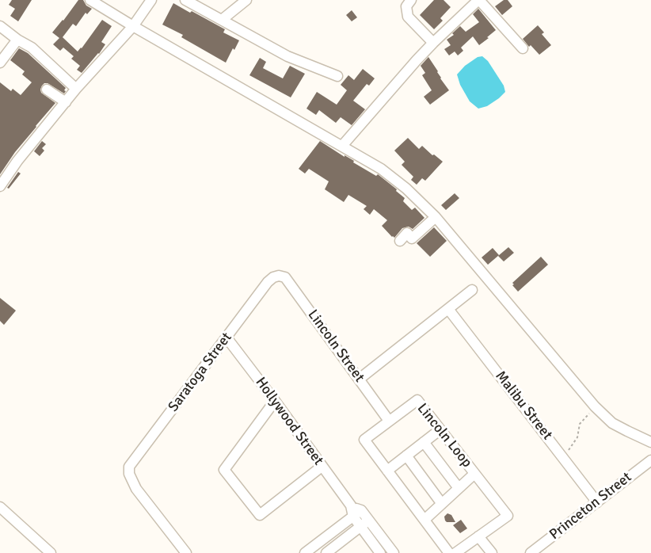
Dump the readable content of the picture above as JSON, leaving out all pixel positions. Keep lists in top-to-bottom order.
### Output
{
  "streets": {
    "street": [
      "Lincoln Street",
      "Saratoga Street",
      "Malibu Street",
      "Hollywood Street",
      "Lincoln Loop",
      "Princeton Street"
    ]
  },
  "crossings": [
    ["Lincoln Street", "Saratoga Street"],
    ["Lincoln Street", "Lincoln Loop"],
    ["Saratoga Street", "Hollywood Street"],
    ["Malibu Street", "Princeton Street"]
  ]
}
